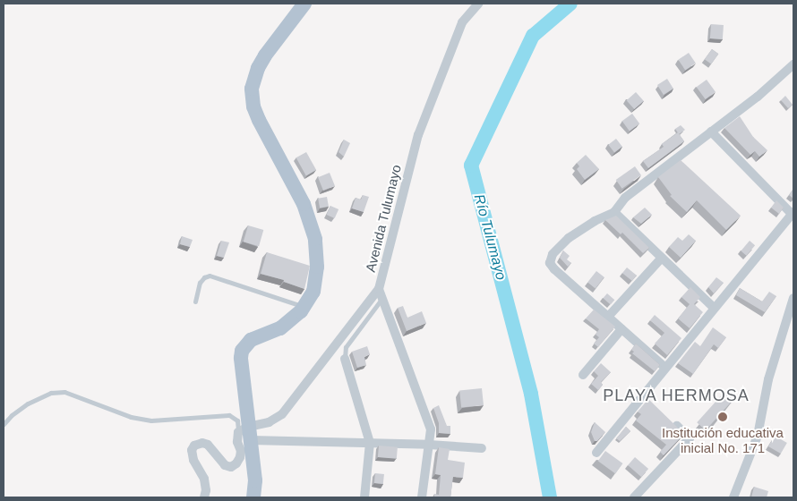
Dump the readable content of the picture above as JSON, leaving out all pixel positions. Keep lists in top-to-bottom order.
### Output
{
  "streets": {
    "street": ["Avenida Tulumayo"]
  },
  "districts": ["PLAYA HERMOSA"],
  "water": ["Río Tulumayo"],
  "places": ["Institución educativa inicial No. 171"]
}
